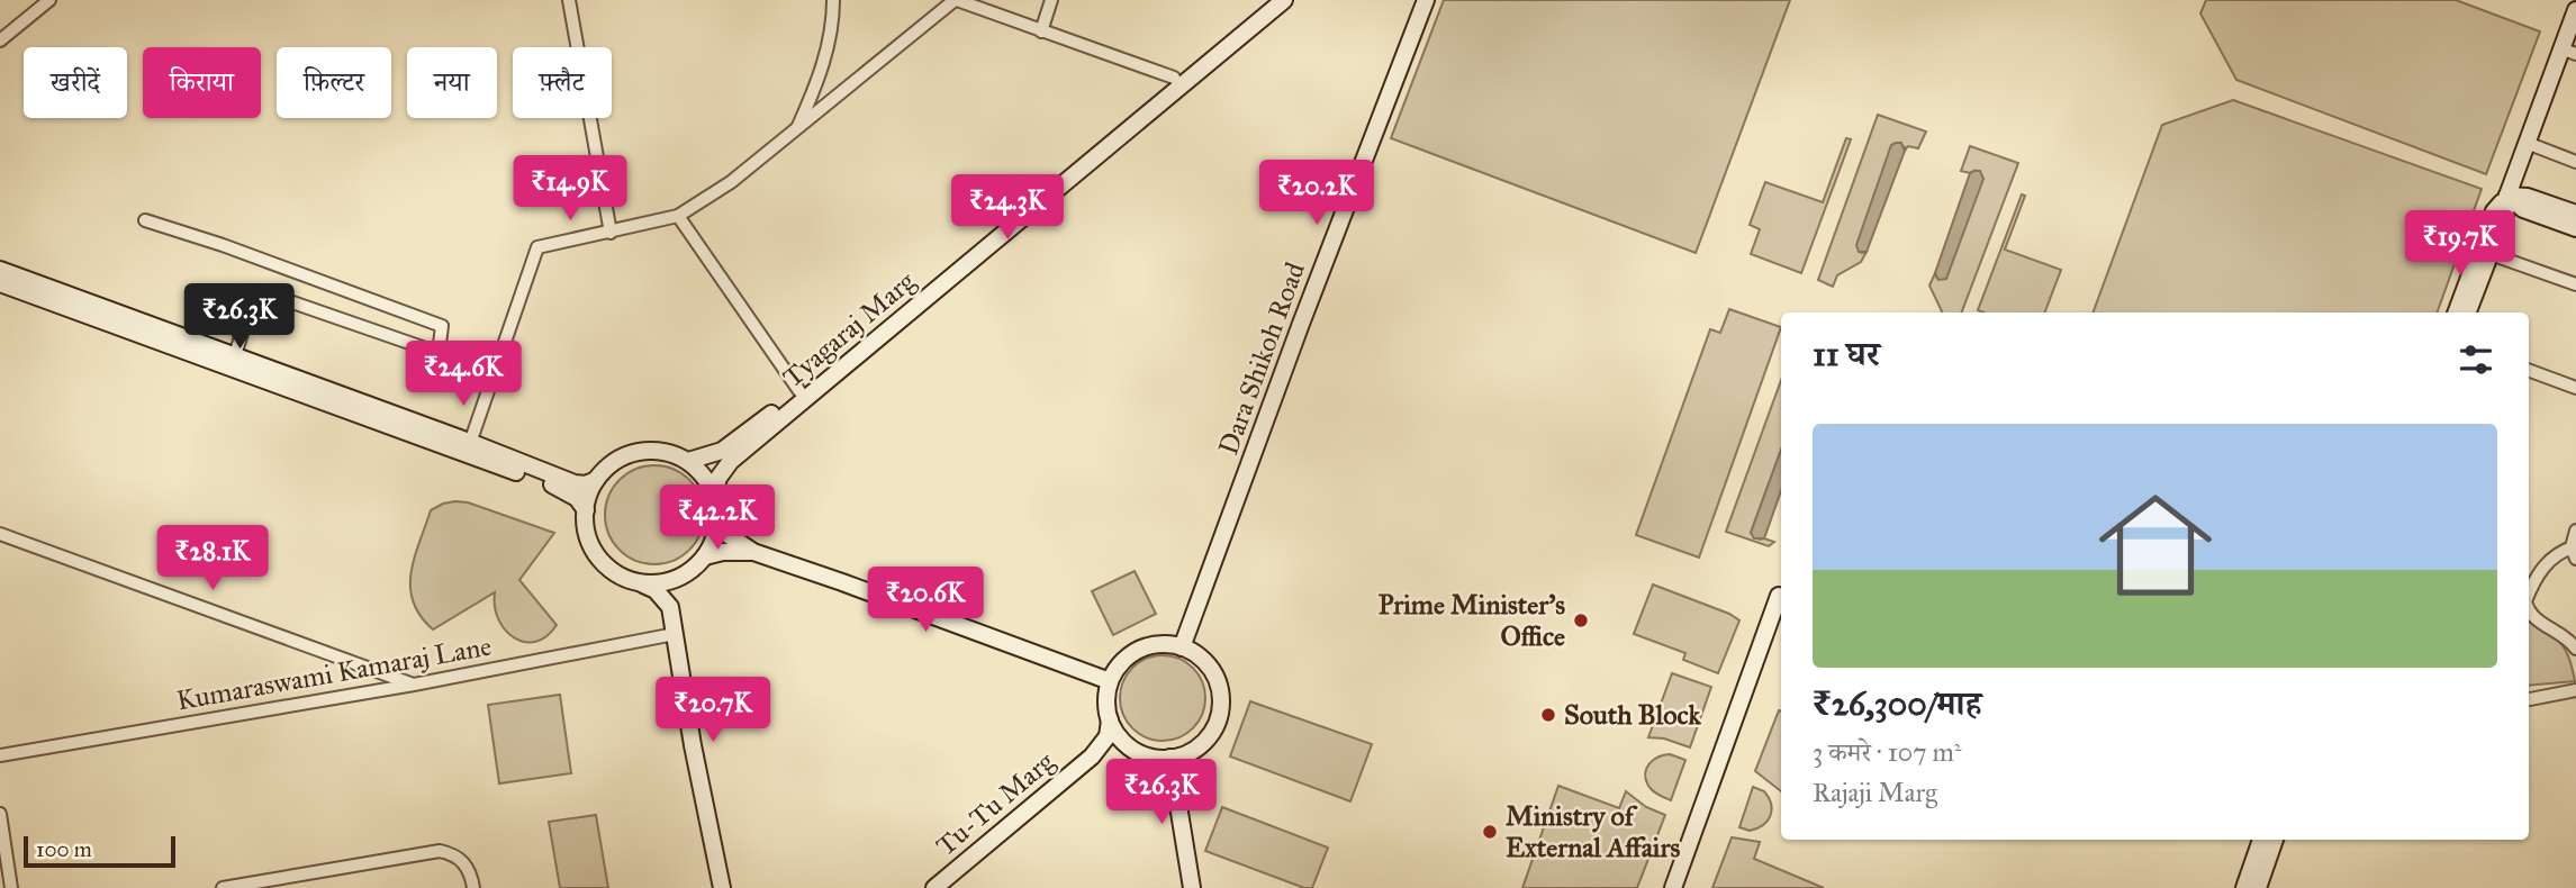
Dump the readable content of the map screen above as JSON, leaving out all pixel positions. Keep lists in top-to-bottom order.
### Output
{
  "streets": {
    "main road": ["Tyagaraj Marg", "Dara Shikoh Road", "Tu-Tu Marg"],
    "street": ["Kumaraswami Kamaraj Lane"]
  },
  "crossings": [
    ["Dara Shikoh Road", "Tu-Tu Marg"]
  ],
  "places": ["Prime Minister's Office", "South Block", "Ministry of External Affairs"],
  "scale_bar": "100 m",
  "page": {
    "chip": [
      "खरीदें",
      "किराया",
      "फ़िल्टर",
      "नया",
      "फ़्लैट"
    ],
    "price": [
      "₹14.9K",
      "₹20.2K",
      "₹24.3K",
      "₹19.7K",
      "₹26.3K",
      "₹24.6K",
      "₹42.2K",
      "₹28.1K",
      "₹20.6K",
      "₹20.7K",
      "₹26.3K"
    ],
    "heading": "11 घर",
    "list": [
      {
        "name": "₹26,300/माह",
        "note": "3 कमरे · 107 m² · Rajaji Marg"
      }
    ],
    "scale": "100 m"
  }
}
